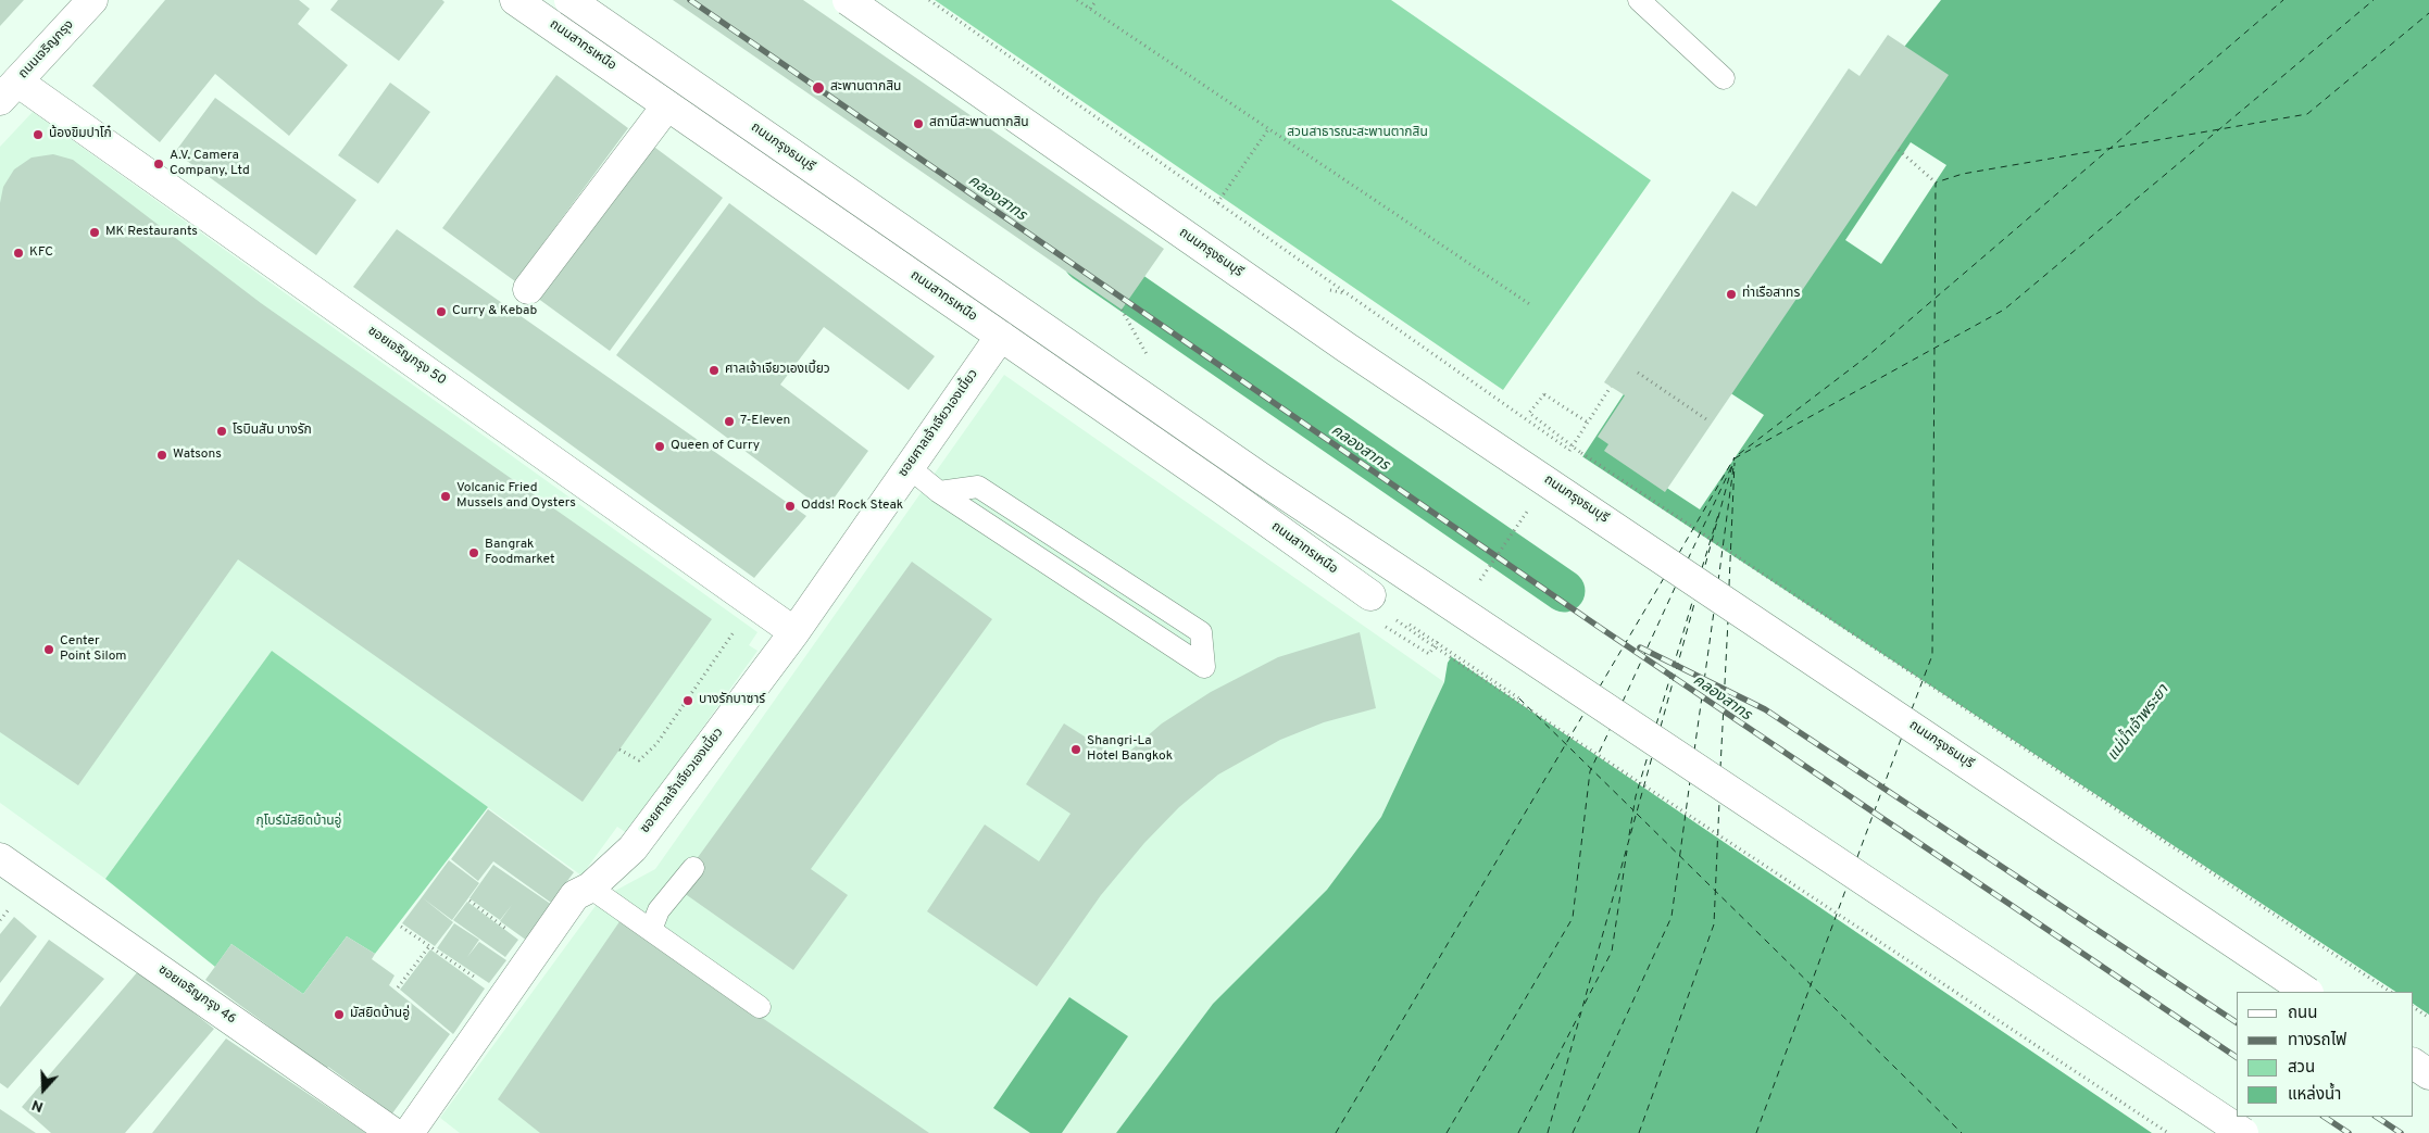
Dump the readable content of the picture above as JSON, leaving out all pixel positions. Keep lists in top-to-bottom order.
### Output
{
  "streets": {
    "main road": [
      "ถนนสาทรเหนือ",
      "ถนนเจริญกรุง",
      "ถนนกรุงธนบุรี",
      "ซอยเจริญกรุง 50",
      "ซอยศาลเจ้าเจียวเองเบี้ยว",
      "ซอยเจริญกรุง 46"
    ]
  },
  "crossings": [
    ["ถนนสาทรเหนือ", "ซอยศาลเจ้าเจียวเองเบี้ยว"],
    ["ถนนเจริญกรุง", "ซอยเจริญกรุง 50"],
    ["ซอยเจริญกรุง 50", "ซอยศาลเจ้าเจียวเองเบี้ยว"]
  ],
  "water": ["คลองสาทร", "แม่น้ำเจ้าพระยา"],
  "parks": ["สวนสาธารณะสะพานตากสิน", "กุโบร์มัสยิดบ้านอู่"],
  "places": [
    "สะพานตากสิน",
    "สถานีสะพานตากสิน",
    "น้องขิมปาโก๋",
    "A.V. Camera Company, Ltd",
    "MK Restaurants",
    "KFC",
    "ท่าเรือสาทร",
    "Curry & Kebab",
    "ศาลเจ้าเจียวเองเบี้ยว",
    "7-Eleven",
    "โรบินสัน บางรัก",
    "Queen of Curry",
    "Watsons",
    "Volcanic Fried Mussels and Oysters",
    "Odds! Rock Steak",
    "Bangrak Foodmarket",
    "Center Point Silom",
    "บางรักบาซาร์",
    "Shangri-La Hotel Bangkok",
    "มัสยิดบ้านอู่"
  ],
  "legend": [
    "ถนน",
    "ทางรถไฟ",
    "สวน",
    "แหล่งน้ำ"
  ],
  "north": "bottom"
}
